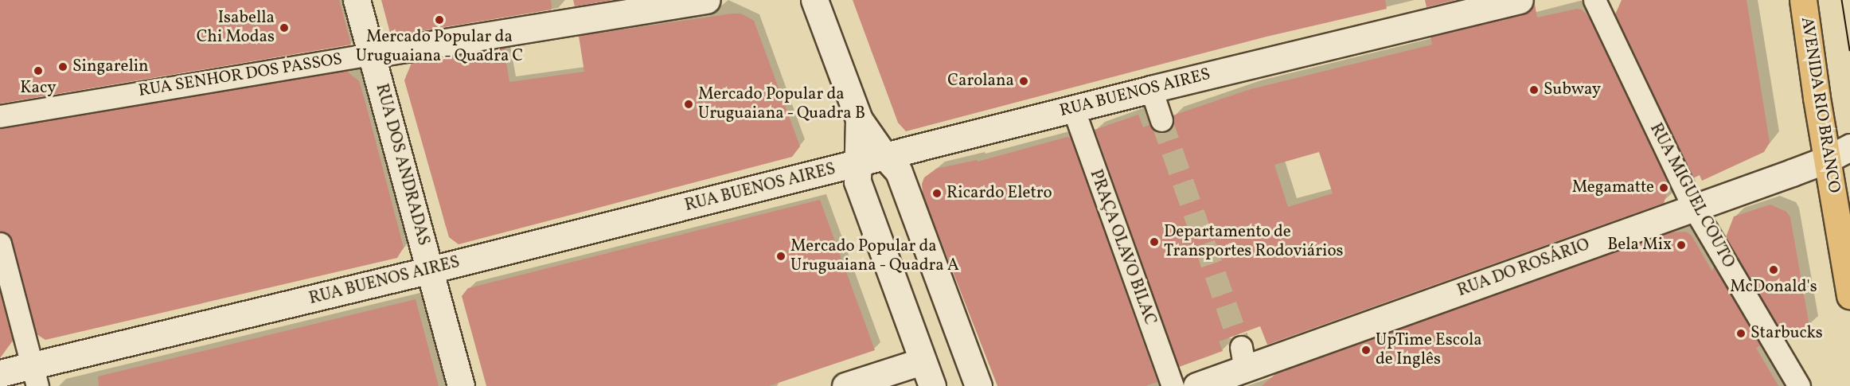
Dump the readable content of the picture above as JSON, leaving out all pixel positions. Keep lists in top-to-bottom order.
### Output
{
  "streets": {
    "main road": ["AVENIDA RIO BRANCO"],
    "street": [
      "RUA SENHOR DOS PASSOS",
      "RUA BUENOS AIRES",
      "RUA DOS ANDRADAS",
      "RUA MIGUEL COUTO",
      "PRAÇA OLAVO BILAC",
      "RUA DO ROSÁRIO"
    ]
  },
  "crossings": [
    ["RUA SENHOR DOS PASSOS", "RUA DOS ANDRADAS"],
    ["RUA BUENOS AIRES", "RUA DOS ANDRADAS"],
    ["RUA BUENOS AIRES", "PRAÇA OLAVO BILAC"],
    ["AVENIDA RIO BRANCO", "RUA DO ROSÁRIO"],
    ["RUA MIGUEL COUTO", "RUA DO ROSÁRIO"]
  ],
  "places": [
    "Mercado Popular da Uruguaiana - Quadra C",
    "Isabella Chi Modas",
    "Singarelin",
    "Kacy",
    "Carolana",
    "Subway",
    "Mercado Popular da Uruguaiana - Quadra B",
    "Megamatte",
    "Ricardo Eletro",
    "Departamento de Transportes Rodoviários",
    "Bela Mix",
    "Mercado Popular da Uruguaiana - Quadra A",
    "McDonald's",
    "Starbucks",
    "UpTime Escola de Inglês"
  ]
}
